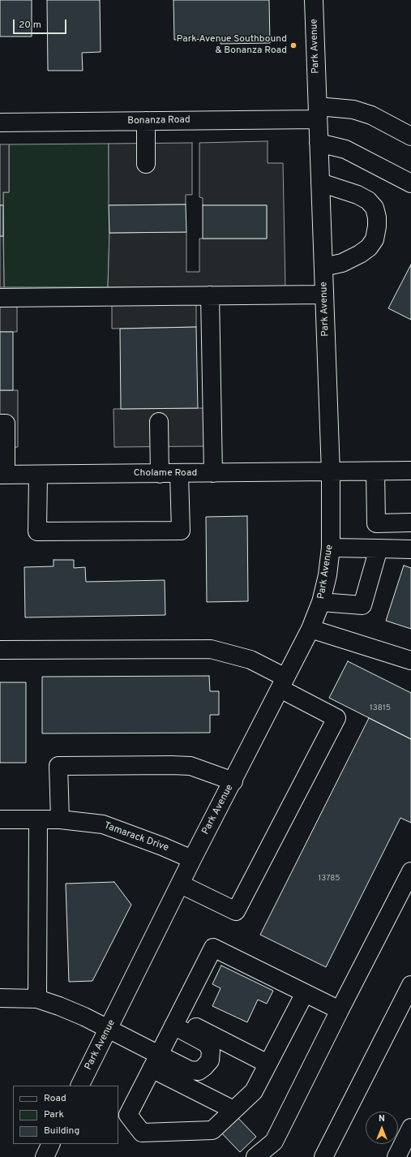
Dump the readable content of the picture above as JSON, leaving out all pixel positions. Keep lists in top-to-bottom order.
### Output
{
  "streets": {
    "main road": [
      "Park Avenue",
      "Bonanza Road",
      "Cholame Road",
      "Tamarack Drive"
    ]
  },
  "crossings": [
    ["Park Avenue", "Bonanza Road"],
    ["Park Avenue", "Cholame Road"],
    ["Park Avenue", "Tamarack Drive"]
  ],
  "places": ["Park Avenue Southbound & Bonanza Road"],
  "house_numbers": ["13815", "13785"],
  "legend": ["Road", "Park", "Building"],
  "scale_bar": "20 m",
  "north": "top"
}
